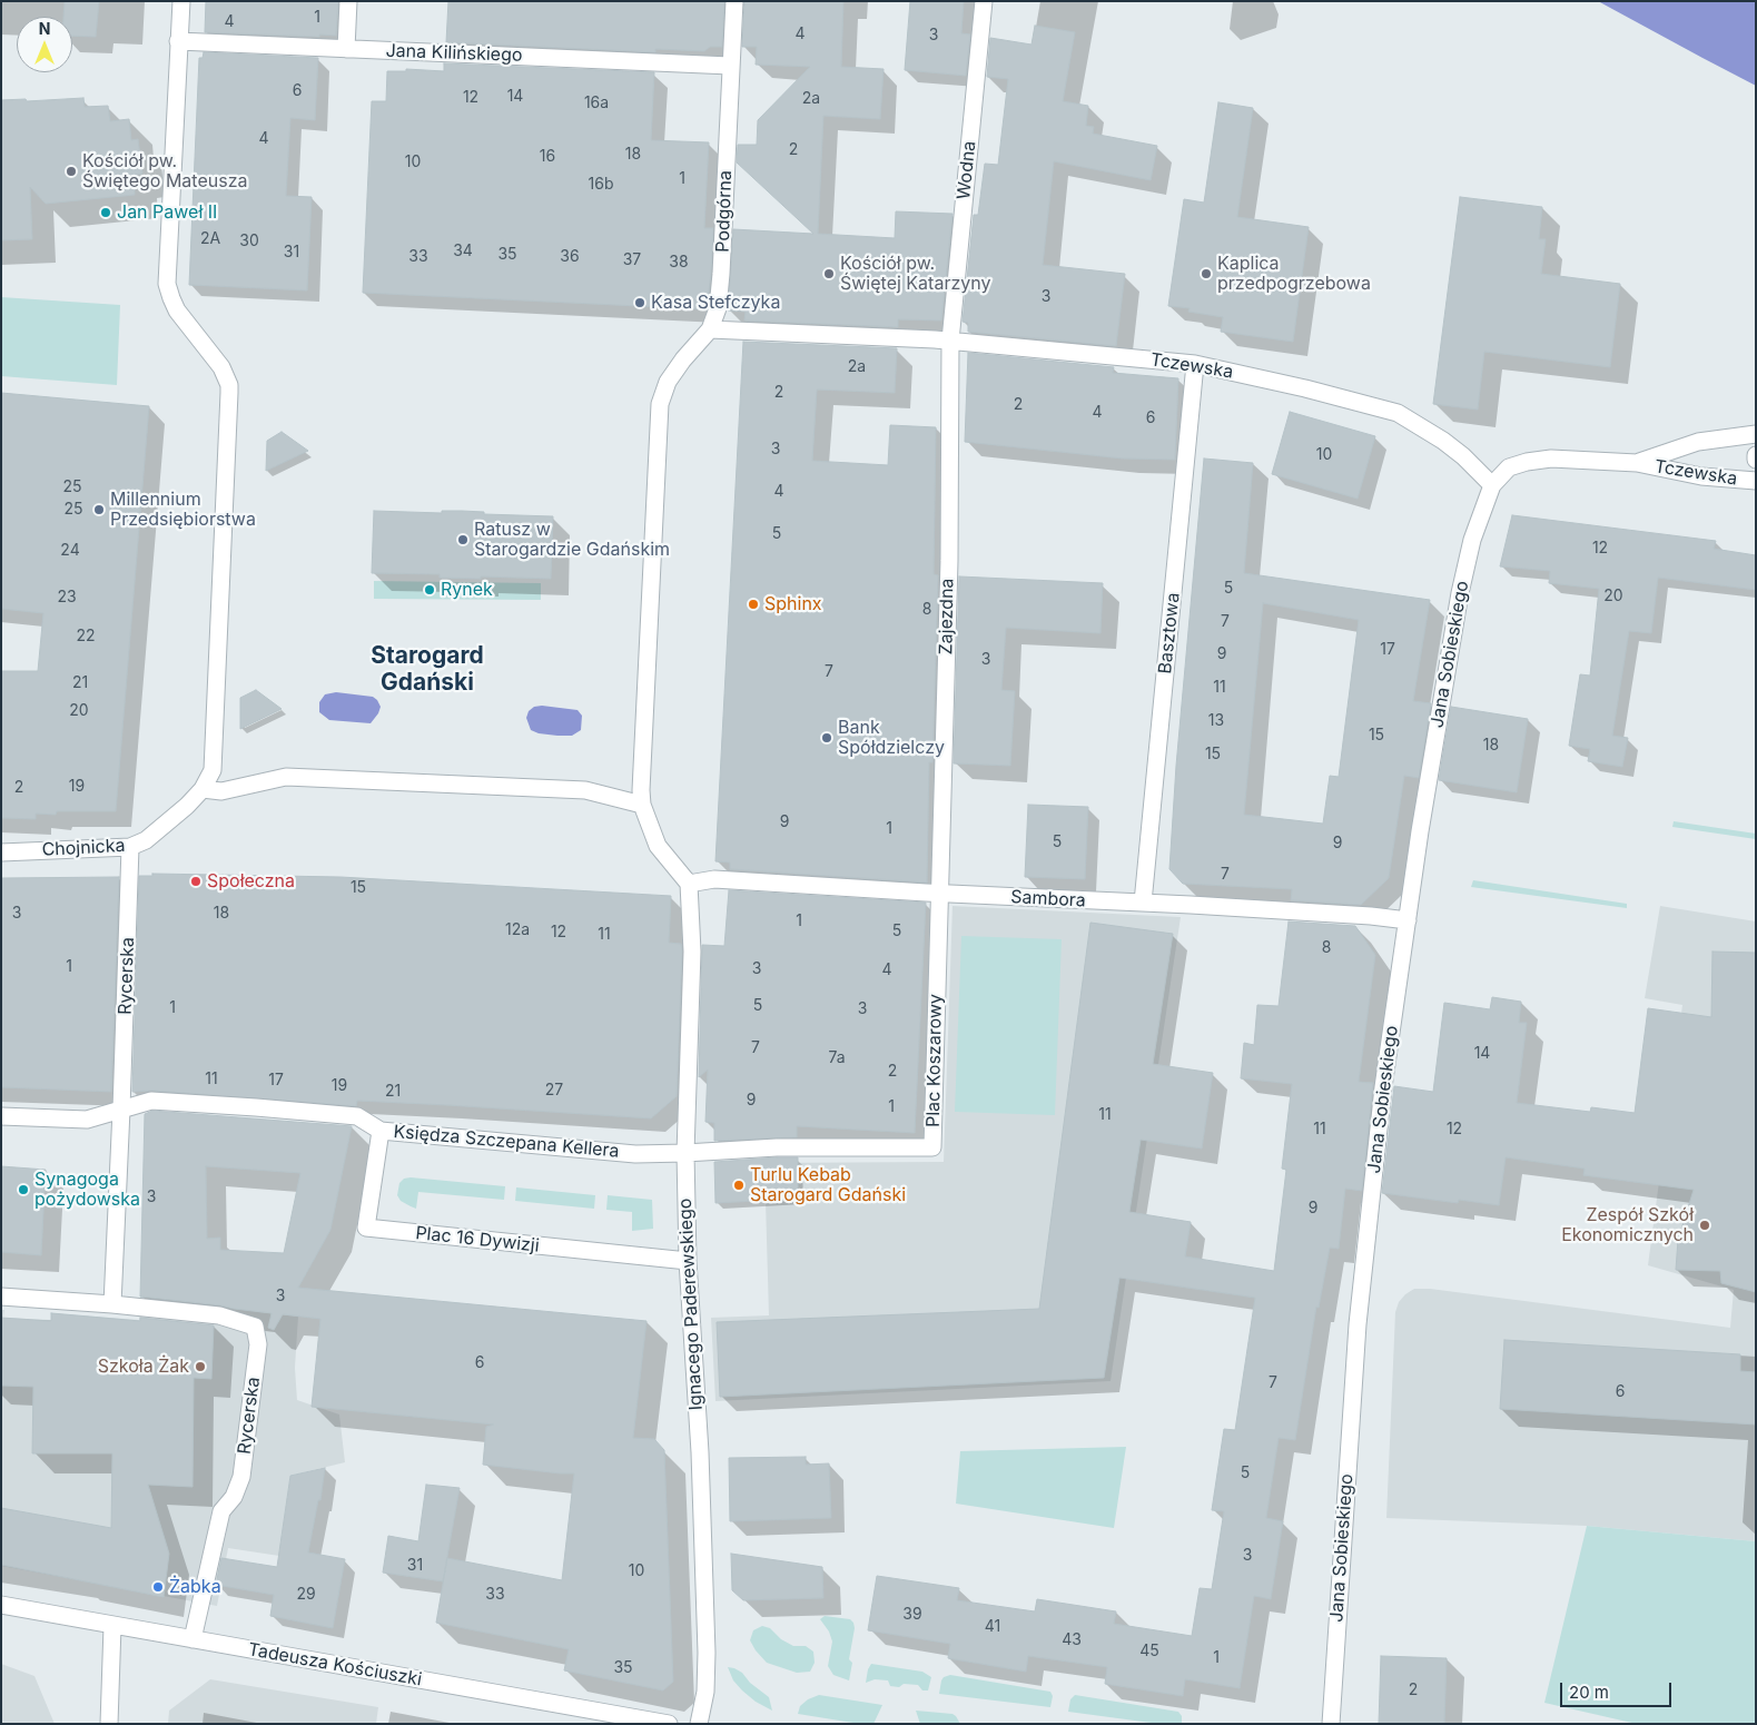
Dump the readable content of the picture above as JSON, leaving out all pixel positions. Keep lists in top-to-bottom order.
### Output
{
  "streets": {
    "street": [
      "Jana Kilińskiego",
      "Wodna",
      "Podgórna",
      "Tczewska",
      "Zajezdna",
      "Basztowa",
      "Jana Sobieskiego",
      "Chojnicka",
      "Sambora",
      "Rycerska",
      "Plac Koszarowy",
      "Księdza Szczepana Kellera",
      "Plac 16 Dywizji",
      "Ignacego Paderewskiego",
      "Tadeusza Kościuszki"
    ]
  },
  "crossings": [
    ["Jana Kilińskiego", "Podgórna"],
    ["Wodna", "Tczewska"],
    ["Wodna", "Zajezdna"],
    ["Podgórna", "Tczewska"],
    ["Tczewska", "Zajezdna"],
    ["Tczewska", "Basztowa"],
    ["Tczewska", "Jana Sobieskiego"],
    ["Zajezdna", "Sambora"],
    ["Zajezdna", "Plac Koszarowy"],
    ["Basztowa", "Sambora"],
    ["Jana Sobieskiego", "Sambora"],
    ["Chojnicka", "Rycerska"],
    ["Sambora", "Plac Koszarowy"],
    ["Sambora", "Ignacego Paderewskiego"],
    ["Rycerska", "Księdza Szczepana Kellera"],
    ["Rycerska", "Tadeusza Kościuszki"],
    ["Plac Koszarowy", "Księdza Szczepana Kellera"],
    ["Plac Koszarowy", "Ignacego Paderewskiego"],
    ["Księdza Szczepana Kellera", "Plac 16 Dywizji"],
    ["Księdza Szczepana Kellera", "Ignacego Paderewskiego"],
    ["Plac 16 Dywizji", "Ignacego Paderewskiego"]
  ],
  "districts": ["Starogard Gdański"],
  "places": [
    "Kościół pw. Świętego Mateusza",
    "Jan Paweł II",
    "Kościół pw. Świętej Katarzyny",
    "Kaplica przedpogrzebowa",
    "Kasa Stefczyka",
    "Millennium Przedsiębiorstwa",
    "Ratusz w Starogardzie Gdańskim",
    "Rynek",
    "Sphinx",
    "Bank Spółdzielczy",
    "Społeczna",
    "Turlu Kebab Starogard Gdański",
    "Synagoga pożydowska",
    "Zespół Szkół Ekonomicznych",
    "Szkoła Żak",
    "Żabka"
  ],
  "house_numbers": [
    "1",
    "4",
    "4",
    "3",
    "6",
    "14",
    "12",
    "2a",
    "16a",
    "4",
    "2",
    "18",
    "16",
    "10",
    "1",
    "16b",
    "2A",
    "30",
    "34",
    "31",
    "35",
    "33",
    "36",
    "37",
    "38",
    "3",
    "2a",
    "2",
    "2",
    "4",
    "6",
    "3",
    "10",
    "25",
    "4",
    "25",
    "5",
    "12",
    "24",
    "5",
    "20",
    "23",
    "8",
    "7",
    "22",
    "17",
    "9",
    "3",
    "7",
    "21",
    "11",
    "20",
    "13",
    "15",
    "18",
    "15",
    "19",
    "2",
    "9",
    "1",
    "5",
    "9",
    "7",
    "15",
    "3",
    "18",
    "1",
    "12a",
    "5",
    "12",
    "11",
    "8",
    "1",
    "3",
    "4",
    "5",
    "1",
    "3",
    "7",
    "14",
    "7a",
    "2",
    "11",
    "17",
    "19",
    "27",
    "21",
    "9",
    "1",
    "11",
    "11",
    "12",
    "3",
    "9",
    "3",
    "6",
    "7",
    "6",
    "5",
    "3",
    "31",
    "10",
    "29",
    "33",
    "39",
    "41",
    "43",
    "45",
    "1",
    "35",
    "2"
  ],
  "scale_bar": "20 m",
  "north": "top"
}
